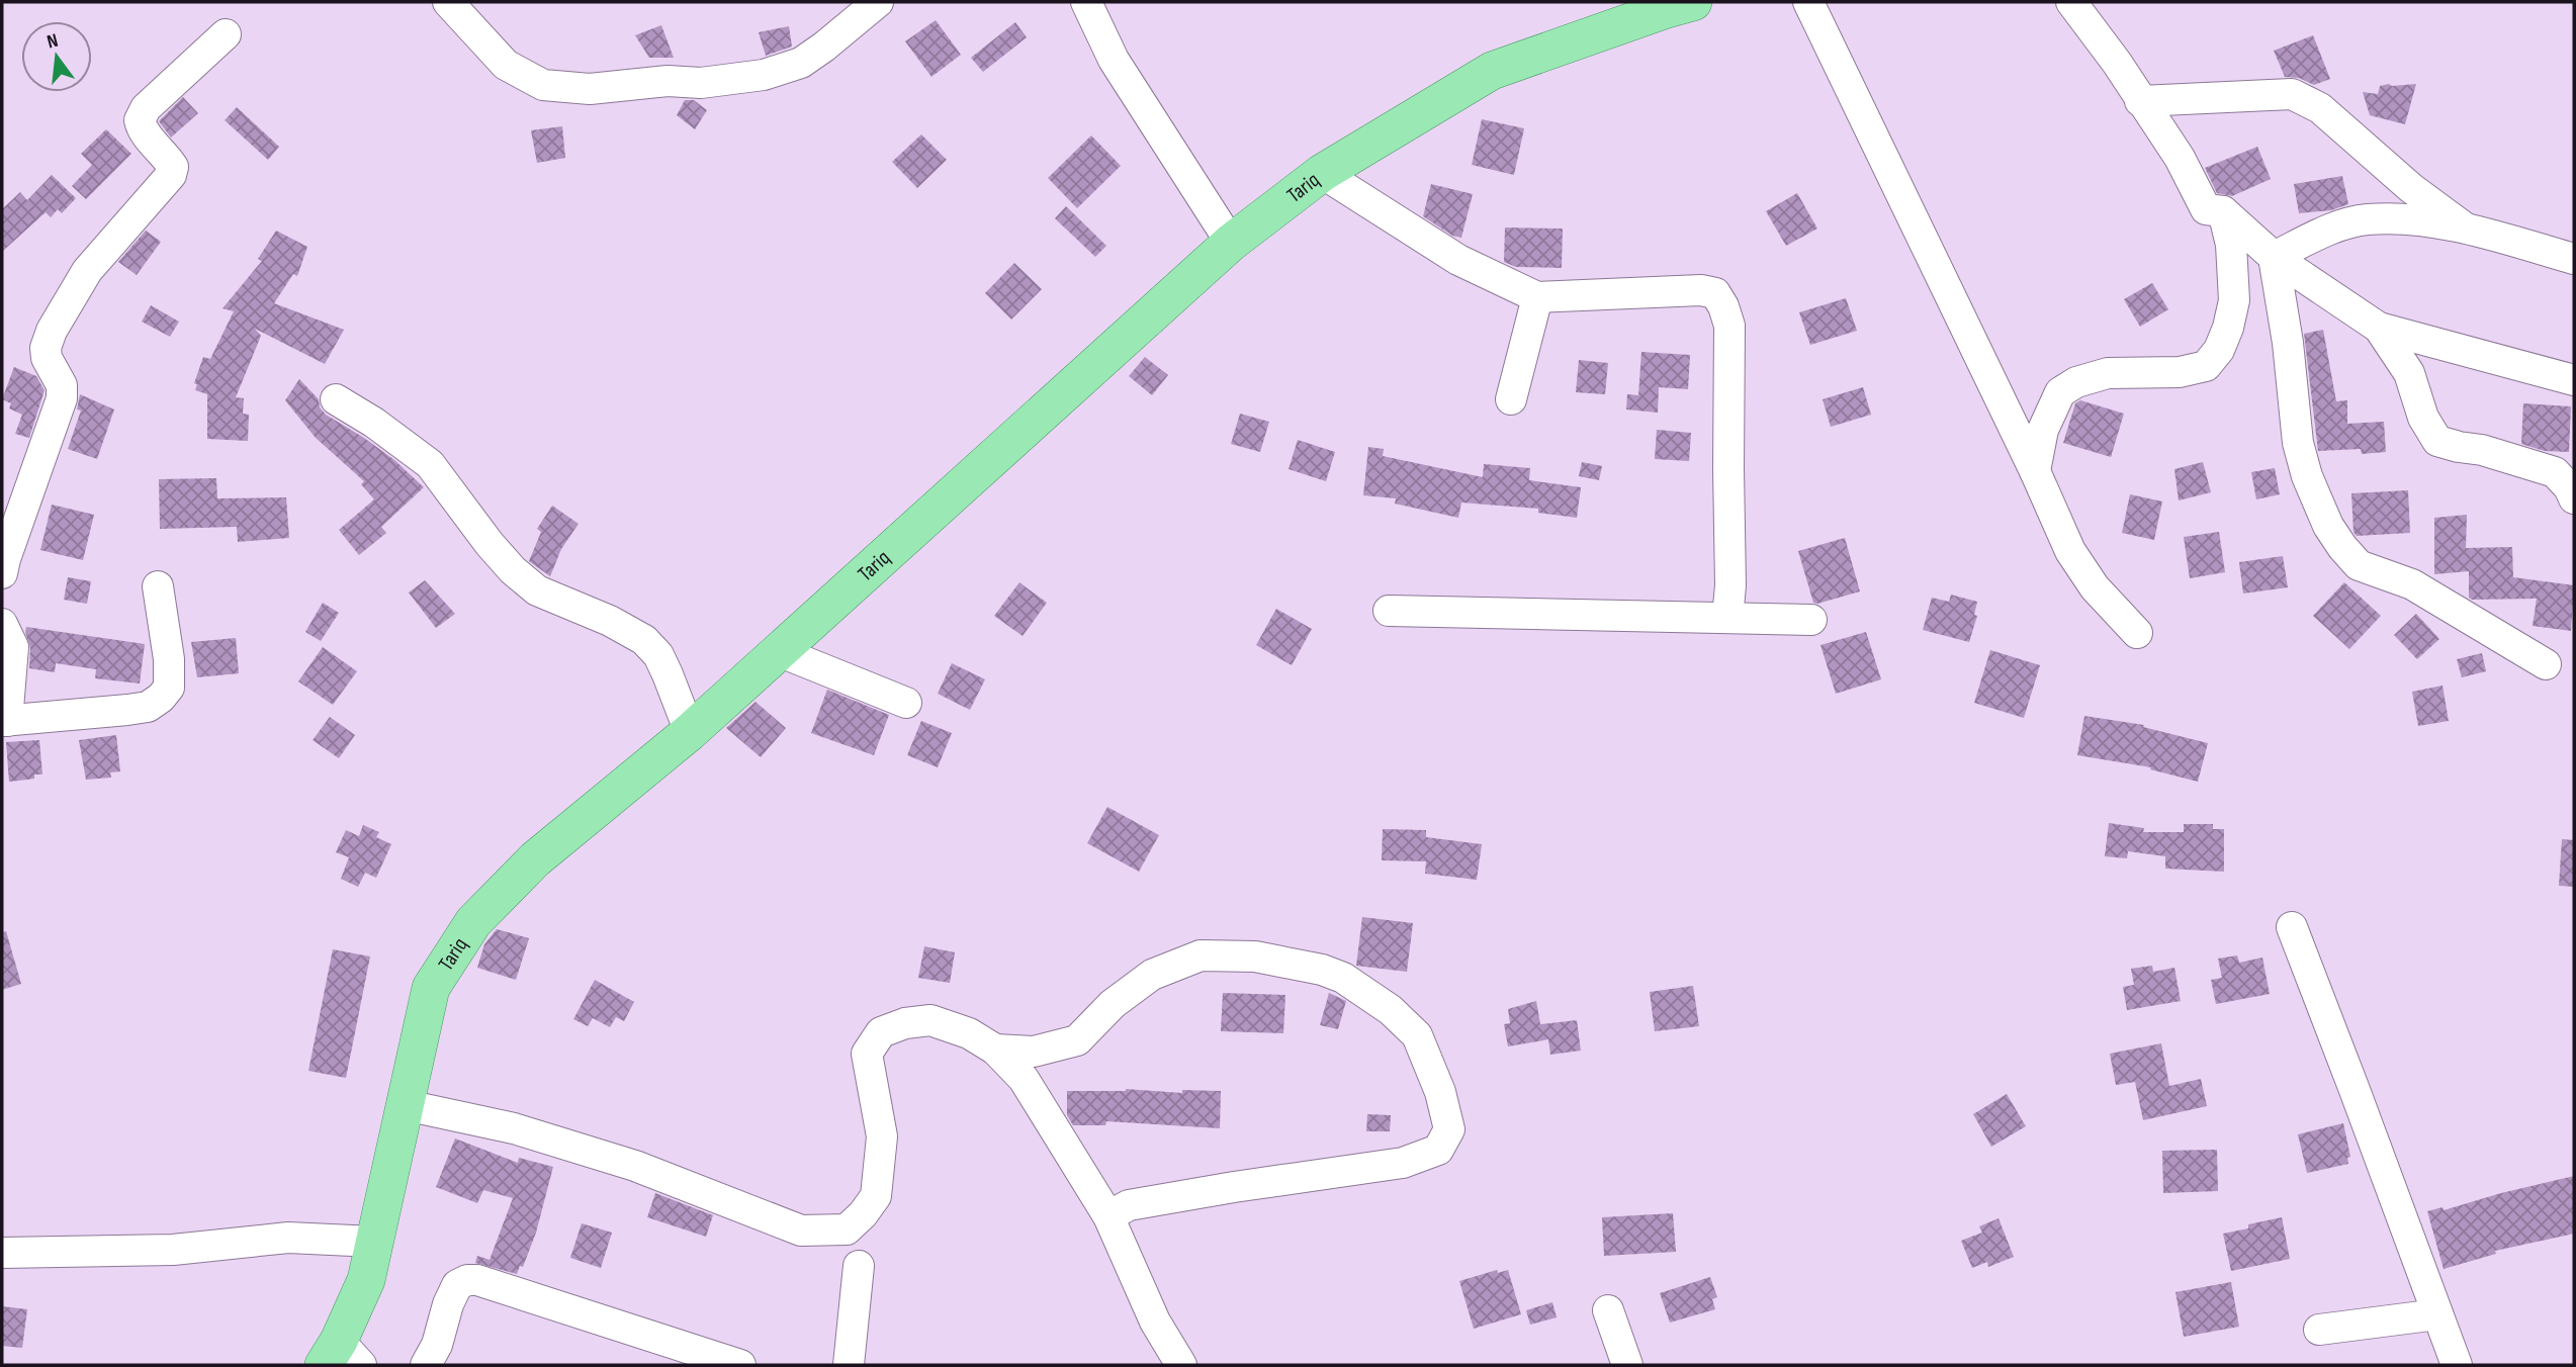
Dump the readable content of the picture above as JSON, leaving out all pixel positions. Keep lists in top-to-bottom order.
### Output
{
  "streets": {
    "main road": ["Tariq"]
  },
  "north": "top"
}
